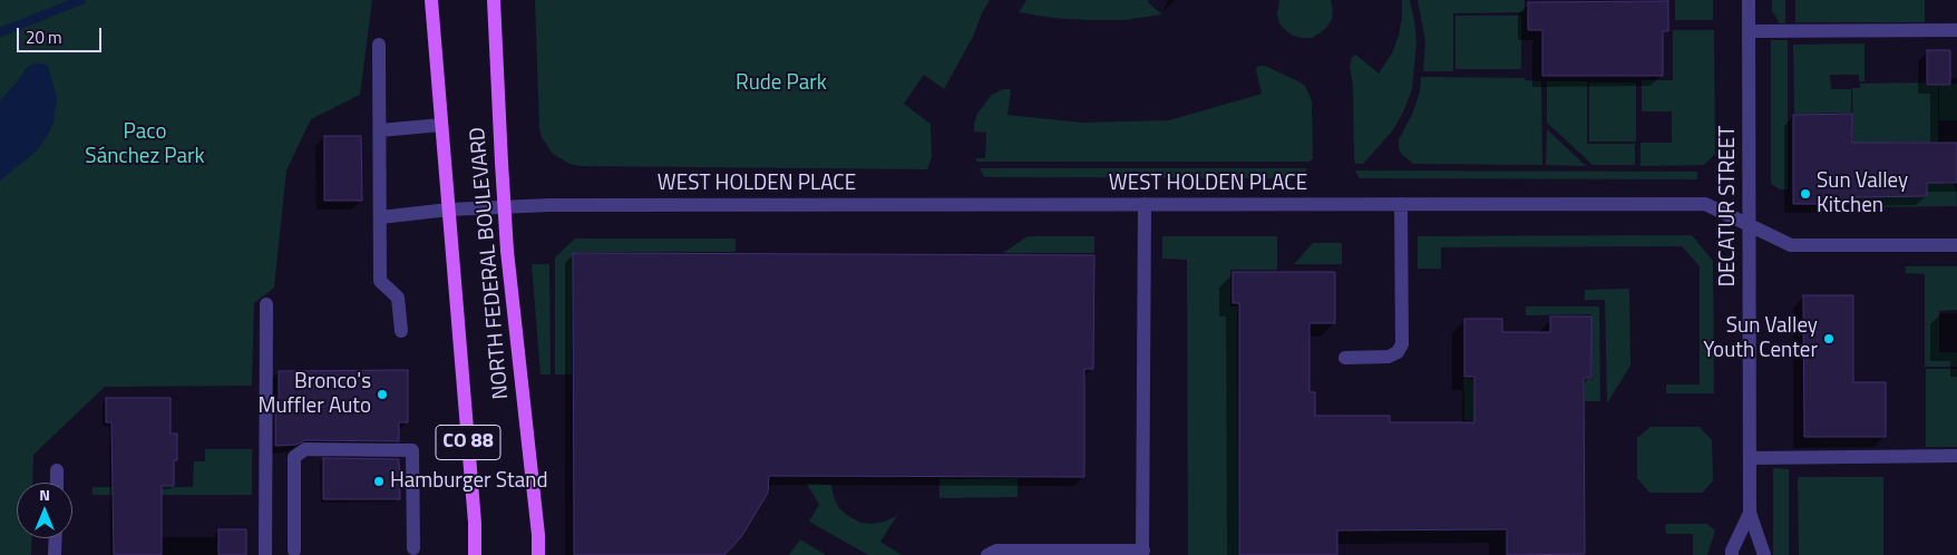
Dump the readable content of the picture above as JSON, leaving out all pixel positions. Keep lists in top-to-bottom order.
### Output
{
  "streets": {
    "main road": ["NORTH FEDERAL BOULEVARD", "CO 88"],
    "street": ["WEST HOLDEN PLACE", "DECATUR STREET"]
  },
  "crossings": [
    ["WEST HOLDEN PLACE", "DECATUR STREET"],
    ["WEST HOLDEN PLACE", "NORTH FEDERAL BOULEVARD"]
  ],
  "parks": ["Rude Park", "Paco Sánchez Park"],
  "places": [
    "Sun Valley Kitchen",
    "Sun Valley Youth Center",
    "Bronco's Muffler Auto",
    "Hamburger Stand"
  ],
  "scale_bar": "20 m",
  "north": "top"
}
